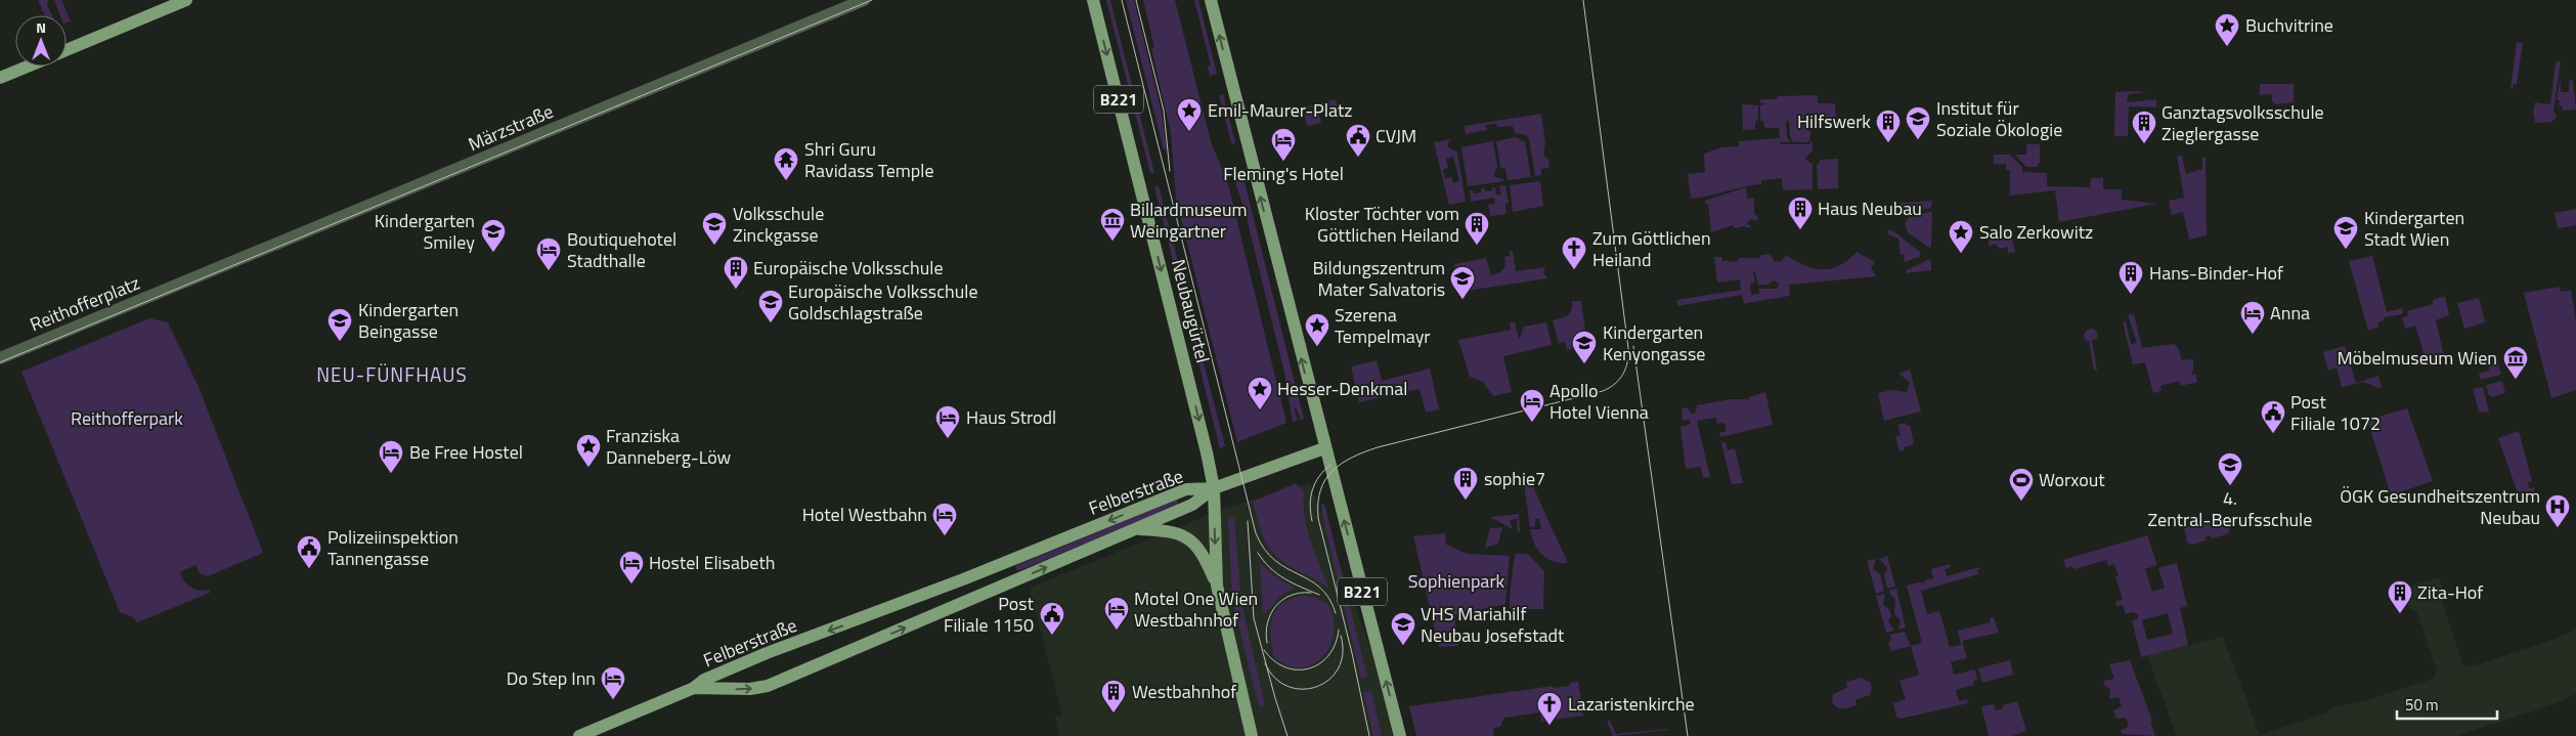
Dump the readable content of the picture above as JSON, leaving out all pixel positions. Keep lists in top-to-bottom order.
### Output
{
  "streets": {
    "main road": ["B221", "Neubaugürtel", "Felberstraße"],
    "street": ["Märzstraße", "Reithofferplatz"]
  },
  "crossings": [
    ["B221", "Neubaugürtel"],
    ["B221", "Felberstraße"],
    ["Märzstraße", "Reithofferplatz"],
    ["Neubaugürtel", "Felberstraße"]
  ],
  "districts": ["NEU-FÜNFHAUS"],
  "parks": ["Reithofferpark", "Sophienpark"],
  "places": {
    "place": [
      "Buchvitrine",
      "Emil-Maurer-Platz",
      "Salo Zerkowitz",
      "Szerena Tempelmayr",
      "Hesser-Denkmal",
      "Franziska Danneberg-Löw"
    ],
    "school or university": [
      "Institut für Soziale Ökologie",
      "Volksschule Zinckgasse",
      "Kindergarten Stadt Wien",
      "Kindergarten Smiley",
      "Bildungszentrum Mater Salvatoris",
      "Europäische Volksschule Goldschlagstraße",
      "Kindergarten Beingasse",
      "Kindergarten Kenyongasse",
      "4. Zentral-Berufsschule",
      "VHS Mariahilf Neubau Josefstadt"
    ],
    "building": [
      "Hilfswerk",
      "Ganztagsvolksschule Zieglergasse",
      "Haus Neubau",
      "Kloster Töchter vom Göttlichen Heiland",
      "Europäische Volksschule",
      "Hans-Binder-Hof",
      "sophie7",
      "Zita-Hof",
      "Westbahnhof"
    ],
    "public building": [
      "CVJM",
      "Post Filiale 1072",
      "Polizeiinspektion Tannengasse",
      "Post Filiale 1150"
    ],
    "hotel": [
      "Fleming's Hotel",
      "Boutiquehotel Stadthalle",
      "Anna",
      "Apollo Hotel Vienna",
      "Haus Strodl",
      "Be Free Hostel",
      "Hotel Westbahn",
      "Hostel Elisabeth",
      "Motel One Wien Westbahnhof",
      "Do Step Inn"
    ],
    "temple": ["Shri Guru Ravidass Temple"],
    "museum": ["Billardmuseum Weingartner", "Möbelmuseum Wien"],
    "church": ["Zum Göttlichen Heiland", "Lazaristenkirche"],
    "sports": ["Worxout"],
    "hospital": ["ÖGK Gesundheitszentrum Neubau"]
  },
  "scale_bar": "50 m",
  "north": "top"
}
